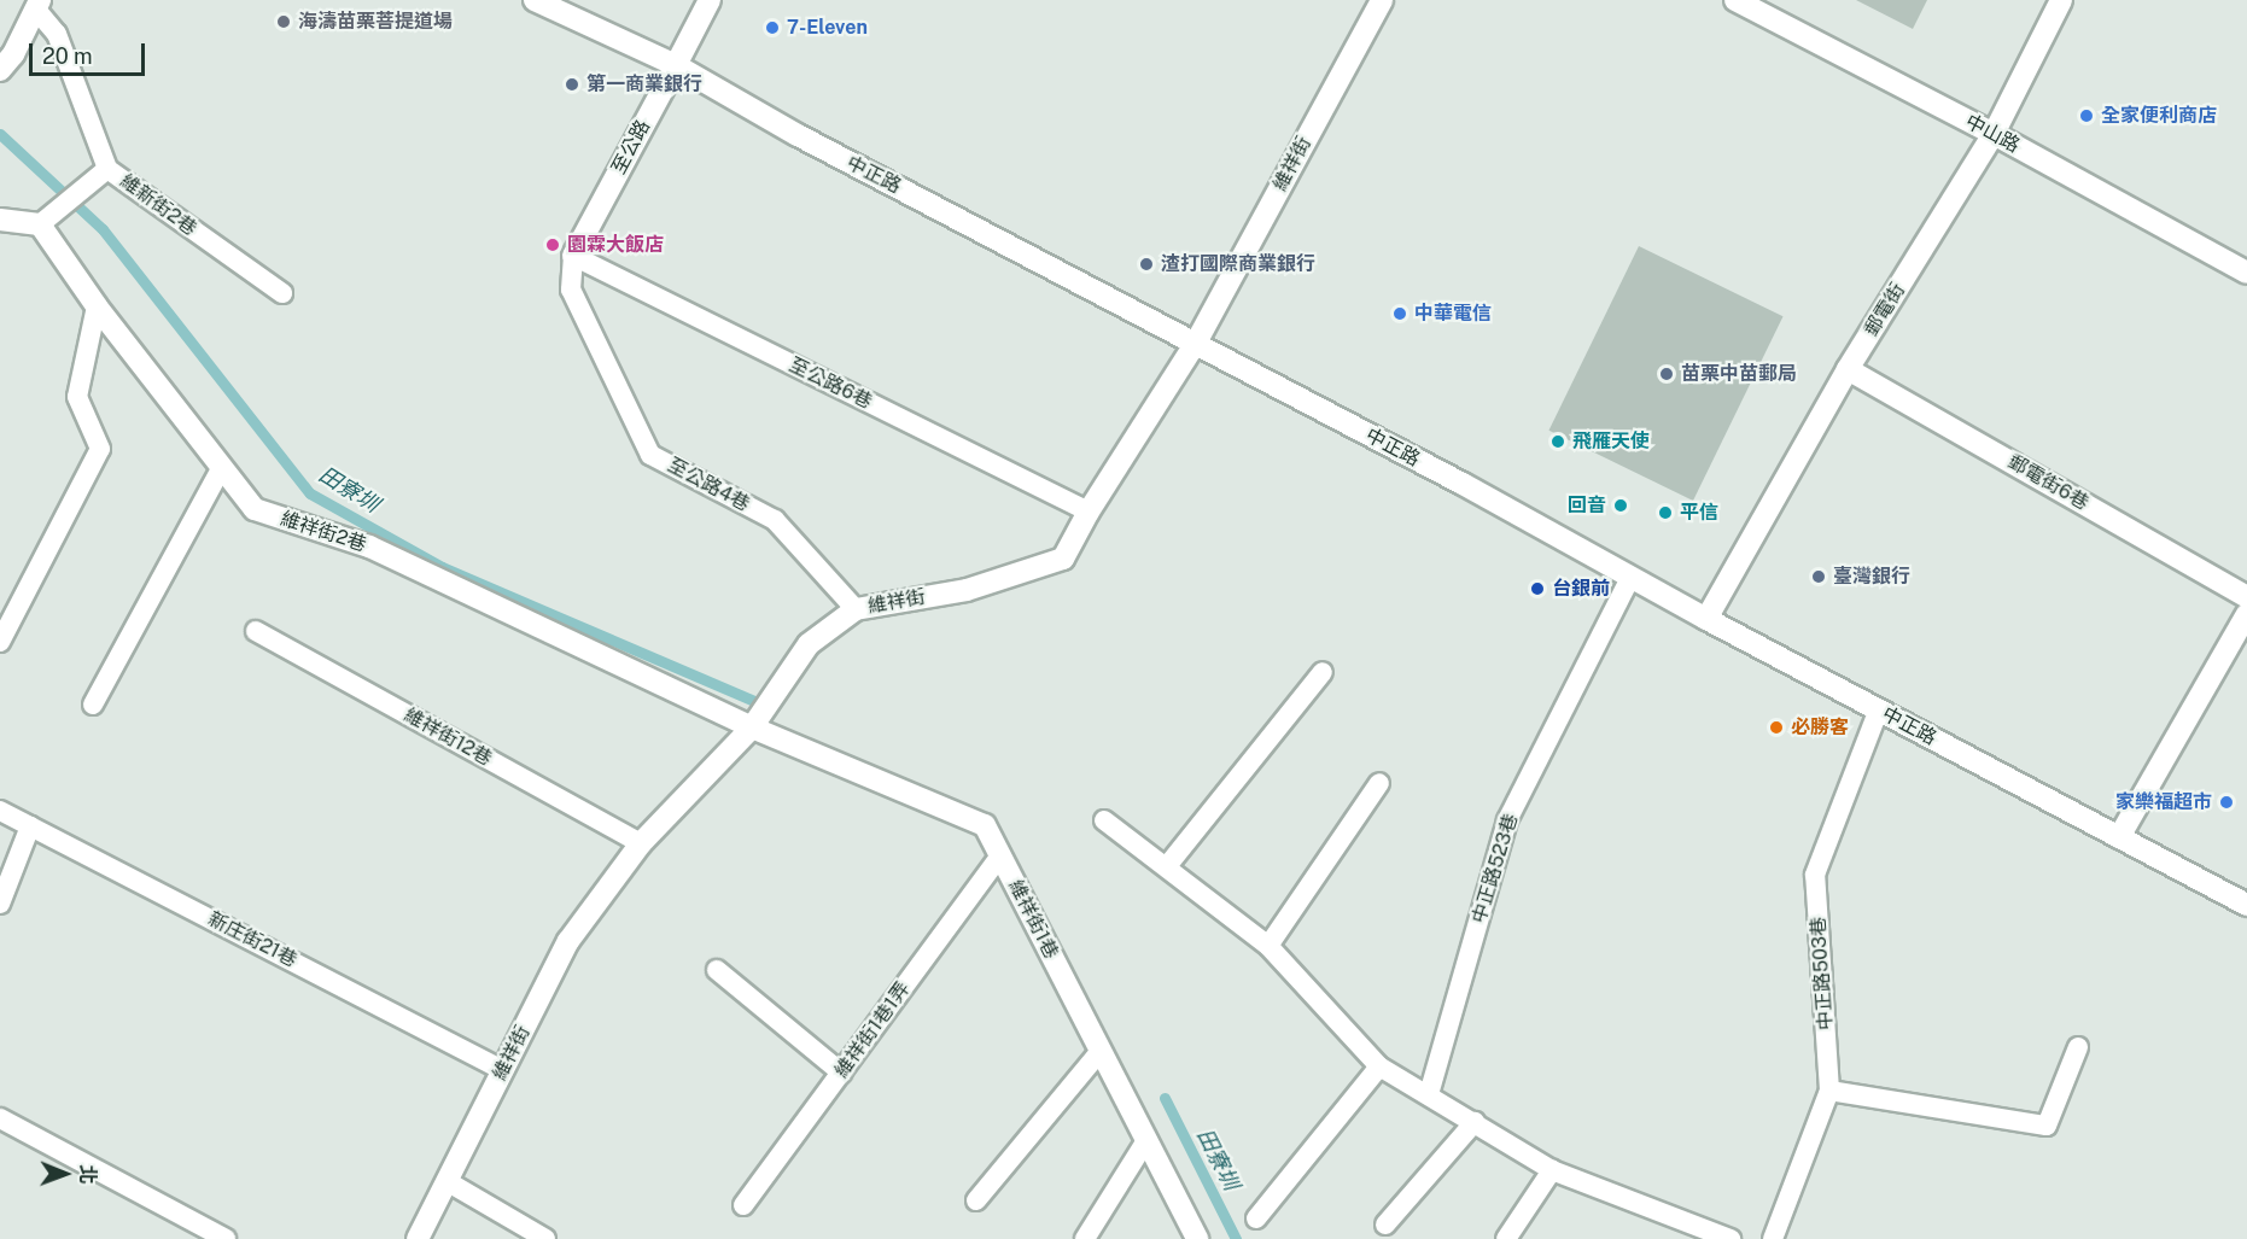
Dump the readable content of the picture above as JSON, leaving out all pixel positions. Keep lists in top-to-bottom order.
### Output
{
  "streets": {
    "street": [
      "中山路",
      "至公路",
      "維祥街",
      "中正路",
      "郵電街",
      "郵電街6巷",
      "維祥街2巷",
      "維祥街1巷"
    ],
    "lane": [
      "維新街2巷",
      "至公路6巷",
      "至公路4巷",
      "維祥街12巷",
      "中正路523巷",
      "新庄街21巷",
      "中正路503巷",
      "維祥街1巷1弄"
    ]
  },
  "crossings": [
    ["中山路", "郵電街"],
    ["至公路", "中正路"],
    ["至公路", "至公路6巷"],
    ["至公路", "至公路4巷"],
    ["維祥街", "中正路"],
    ["維祥街", "至公路6巷"],
    ["維祥街", "至公路4巷"],
    ["維祥街", "維祥街2巷"],
    ["維祥街", "維祥街12巷"],
    ["維祥街", "維祥街1巷"],
    ["維祥街", "新庄街21巷"],
    ["中正路", "郵電街"],
    ["中正路", "中正路523巷"],
    ["中正路", "中正路503巷"],
    ["郵電街", "郵電街6巷"],
    ["至公路6巷", "至公路4巷"],
    ["維祥街2巷", "維祥街1巷"],
    ["維祥街1巷", "維祥街1巷1弄"]
  ],
  "water": ["田寮圳"],
  "places": [
    "海濤苗栗菩提道場",
    "7-Eleven",
    "第一商業銀行",
    "全家便利商店",
    "園霖大飯店",
    "渣打國際商業銀行",
    "中華電信",
    "苗栗中苗郵局",
    "飛雁天使",
    "回音",
    "平信",
    "臺灣銀行",
    "台銀前",
    "必勝客",
    "家樂福超市"
  ],
  "scale_bar": "20 m",
  "north": "right"
}
